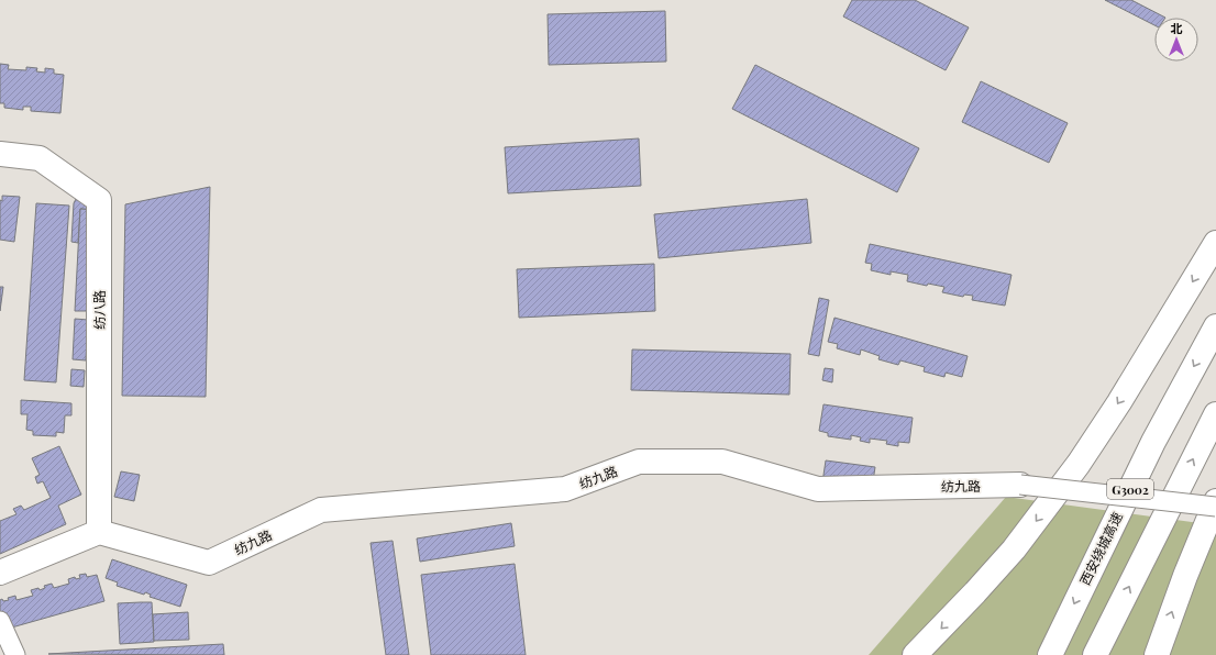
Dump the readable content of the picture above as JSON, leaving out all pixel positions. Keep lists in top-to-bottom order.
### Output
{
  "streets": {
    "main road": [
      "纺八路",
      "纺九路",
      "G3002",
      "西安绕城高速"
    ]
  },
  "crossings": [
    ["纺八路", "纺九路"]
  ],
  "north": "top"
}
